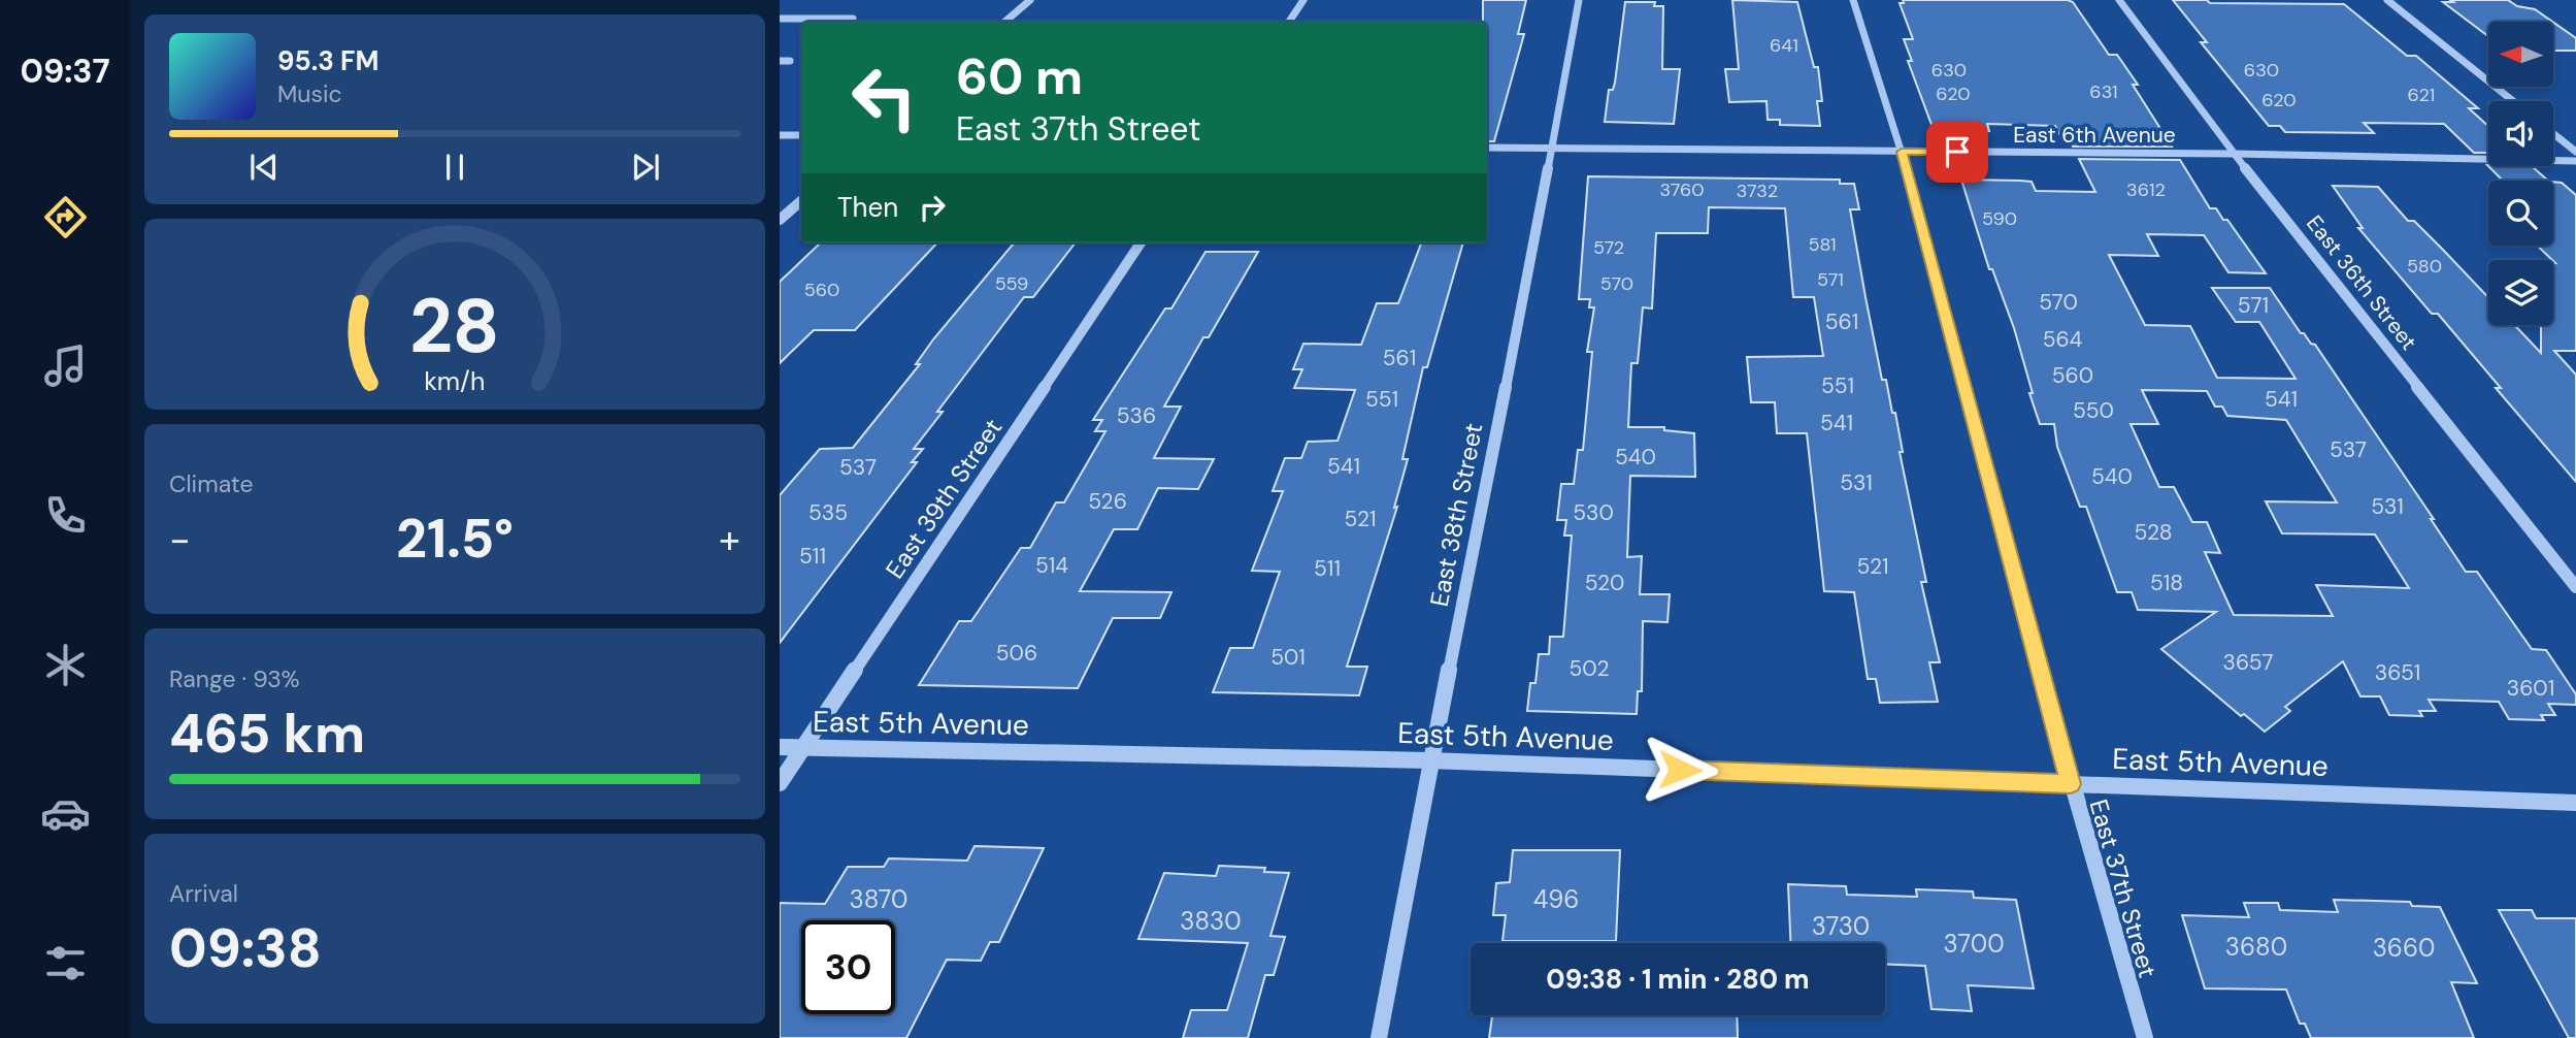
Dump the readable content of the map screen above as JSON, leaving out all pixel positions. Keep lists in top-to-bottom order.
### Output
{
  "streets": {
    "street": [
      "East 6th Avenue",
      "East 36th Street",
      "East 39th Street",
      "East 38th Street",
      "East 5th Avenue",
      "East 37th Street"
    ]
  },
  "crossings": [
    ["East 6th Avenue", "East 36th Street"],
    ["East 6th Avenue", "East 38th Street"],
    ["East 6th Avenue", "East 37th Street"],
    ["East 39th Street", "East 5th Avenue"],
    ["East 38th Street", "East 5th Avenue"],
    ["East 5th Avenue", "East 37th Street"]
  ],
  "house_numbers": [
    "641",
    "630",
    "630",
    "631",
    "620",
    "621",
    "620",
    "3760",
    "3612",
    "3732",
    "590",
    "581",
    "572",
    "580",
    "571",
    "559",
    "570",
    "560",
    "570",
    "571",
    "561",
    "564",
    "561",
    "560",
    "551",
    "551",
    "541",
    "550",
    "536",
    "541",
    "537",
    "540",
    "541",
    "537",
    "540",
    "531",
    "526",
    "531",
    "535",
    "530",
    "521",
    "528",
    "511",
    "514",
    "521",
    "511",
    "520",
    "518",
    "506",
    "501",
    "3657",
    "502",
    "3651",
    "3601",
    "3870",
    "496",
    "3830",
    "3730",
    "3700",
    "3680",
    "3660"
  ],
  "north": "left",
  "page": {
    "tabs": "09:37",
    "turn": ["60 m", "East 37th Street"],
    "song": ["95.3 FM", "Music"],
    "then": "Then",
    "tile": [
      "Climate",
      ["Range · 93%", "465 km"],
      ["Arrival", "09:38"]
    ],
    "heat": ["−", "21.5°", "+"],
    "limit": "30",
    "trip": "09:38 · 1 min · 280 m",
    "gauge": ["28", "km/h"]
  }
}
